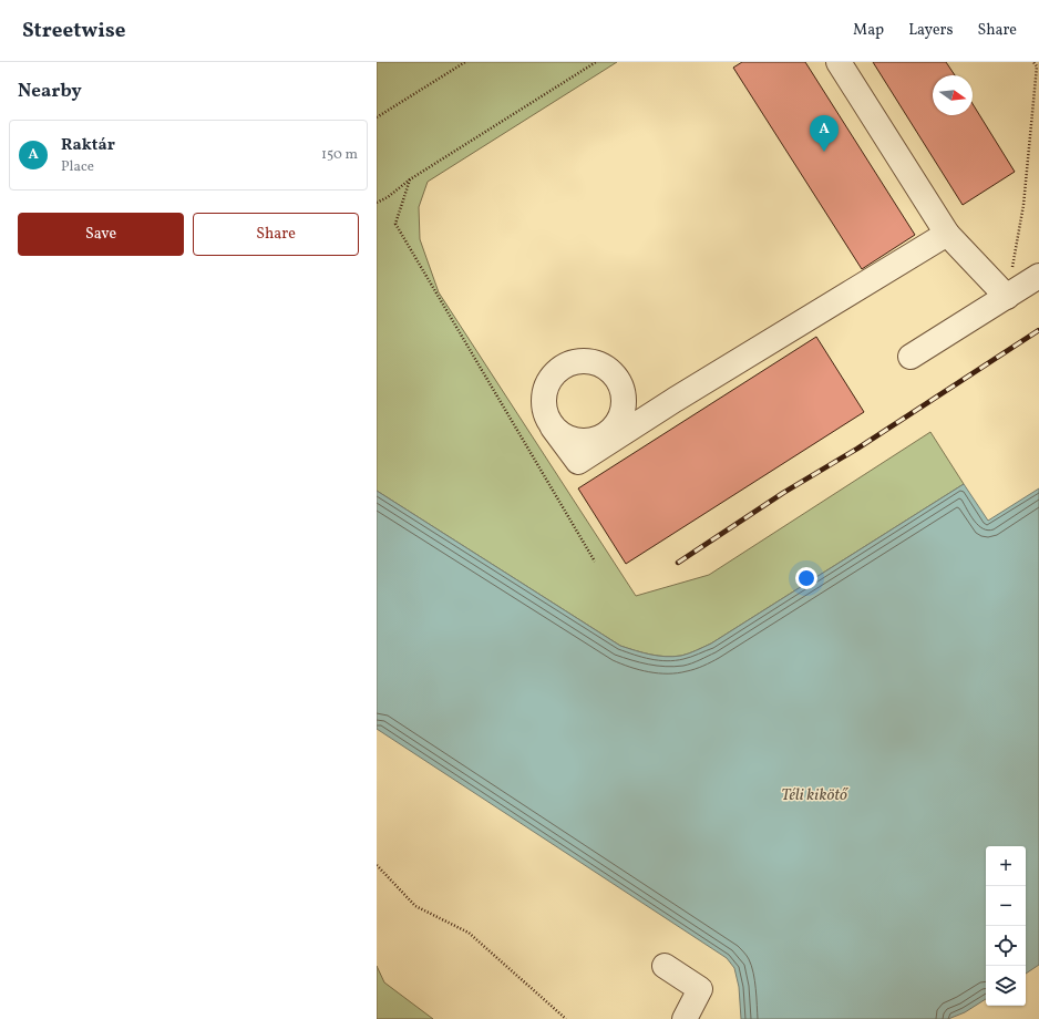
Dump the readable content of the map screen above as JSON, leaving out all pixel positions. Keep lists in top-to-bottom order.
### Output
{
  "water": ["Téli kikötő"],
  "north": "right",
  "page": {
    "header": "Streetwise",
    "nav": ["Map", "Layers", "Share"],
    "heading": "Nearby",
    "pins": "A",
    "list": [
      {
        "mark": "A",
        "name": "Raktár",
        "note": "Place",
        "value": "150 m"
      }
    ],
    "buttons": ["Save", "Share"],
    "map_buttons": ["+", "−"]
  }
}
